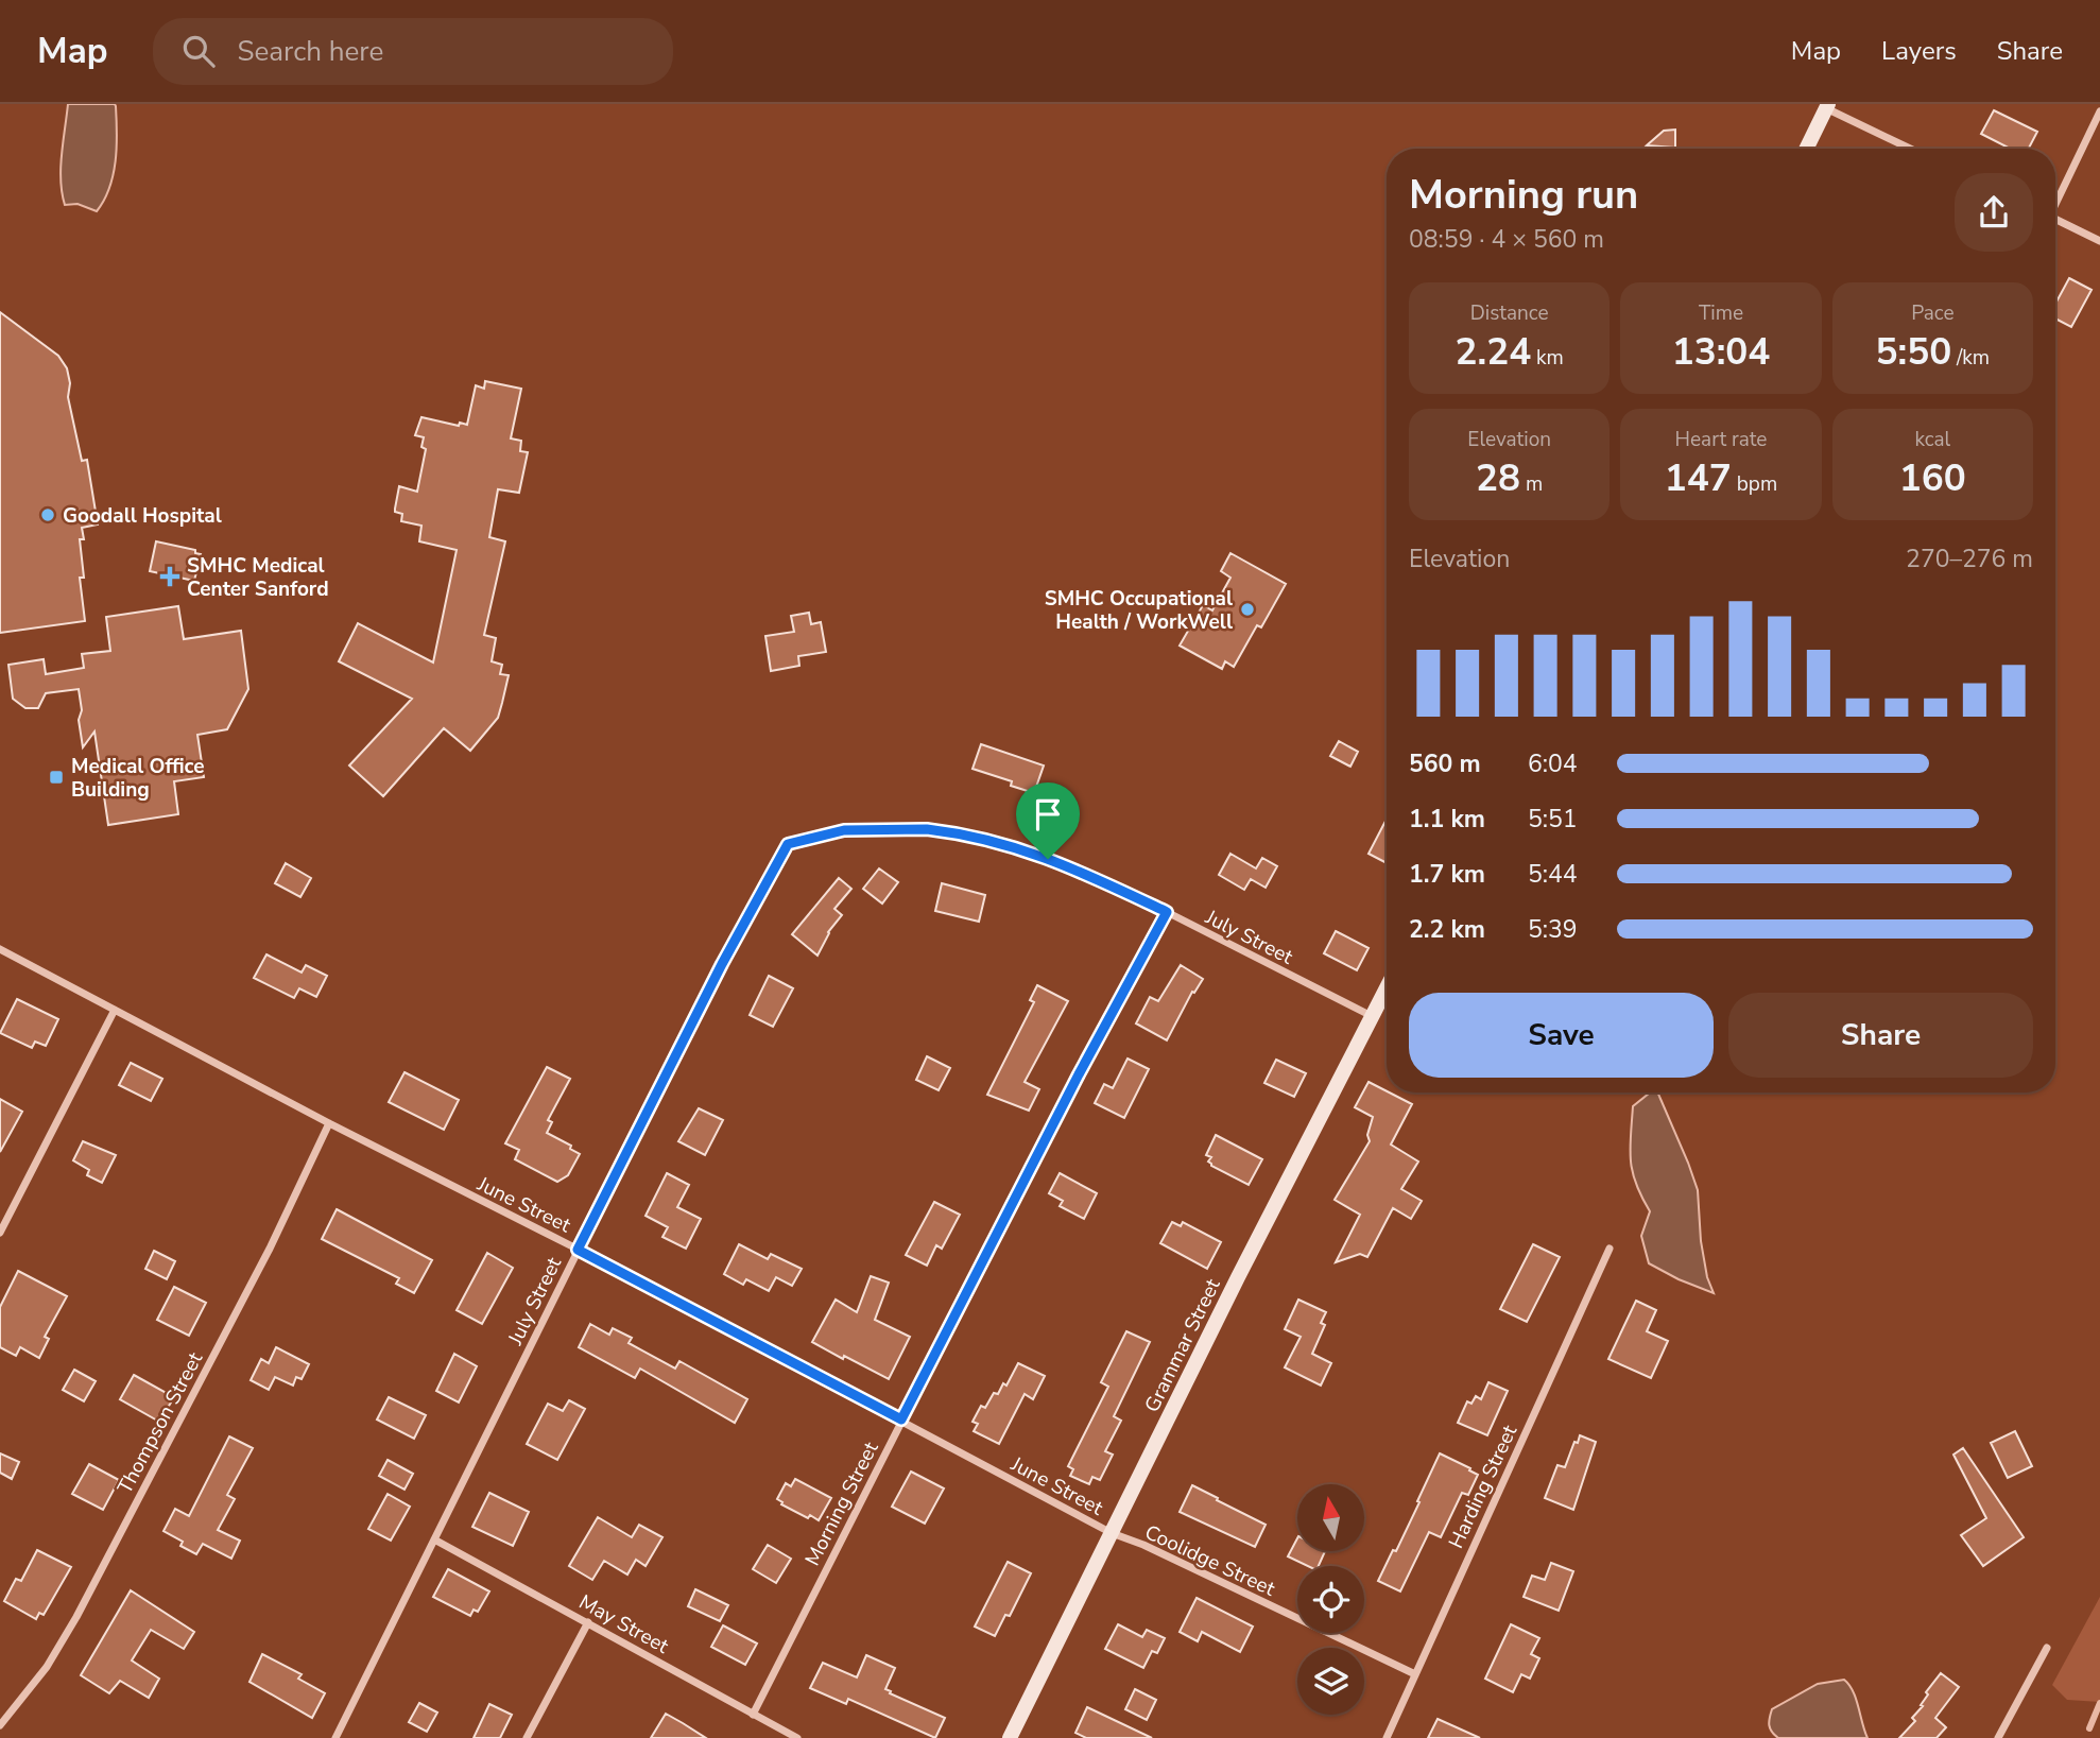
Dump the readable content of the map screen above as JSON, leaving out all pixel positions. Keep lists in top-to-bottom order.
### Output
{
  "streets": {
    "street": [
      "July Street",
      "June Street",
      "Grammar Street",
      "Thompson Street",
      "Harding Street",
      "Morning Street",
      "Coolidge Street",
      "May Street"
    ]
  },
  "crossings": [
    ["July Street", "June Street"],
    ["July Street", "Grammar Street"],
    ["July Street", "Morning Street"],
    ["July Street", "May Street"],
    ["June Street", "Grammar Street"],
    ["June Street", "Thompson Street"],
    ["June Street", "Morning Street"],
    ["June Street", "Coolidge Street"],
    ["Grammar Street", "Coolidge Street"],
    ["Harding Street", "Coolidge Street"],
    ["Morning Street", "May Street"]
  ],
  "places": {
    "other": ["Goodall Hospital", "SMHC Occupational Health / WorkWell"],
    "health": ["SMHC Medical Center Sanford"],
    "transit": ["Medical Office Building"]
  },
  "north": "top",
  "page": {
    "header": "Map",
    "search": "Search here",
    "nav": ["Map", "Layers", "Share"],
    "heading": ["Morning run", "08:59 · 4 × 560 m"],
    "stats": [
      ["Distance", "2.24 km"],
      ["Time", "13:04"],
      ["Pace", "5:50 /km"],
      ["Elevation", "28 m"],
      ["Heart rate", "147 bpm"],
      ["kcal", "160"]
    ],
    "chart": ["Elevation", "270–276 m"],
    "list": [
      {
        "name": "560 m",
        "note": "6:04"
      },
      {
        "name": "1.1 km",
        "note": "5:51"
      },
      {
        "name": "1.7 km",
        "note": "5:44"
      },
      {
        "name": "2.2 km",
        "note": "5:39"
      }
    ],
    "buttons": ["Save", "Share"]
  }
}
